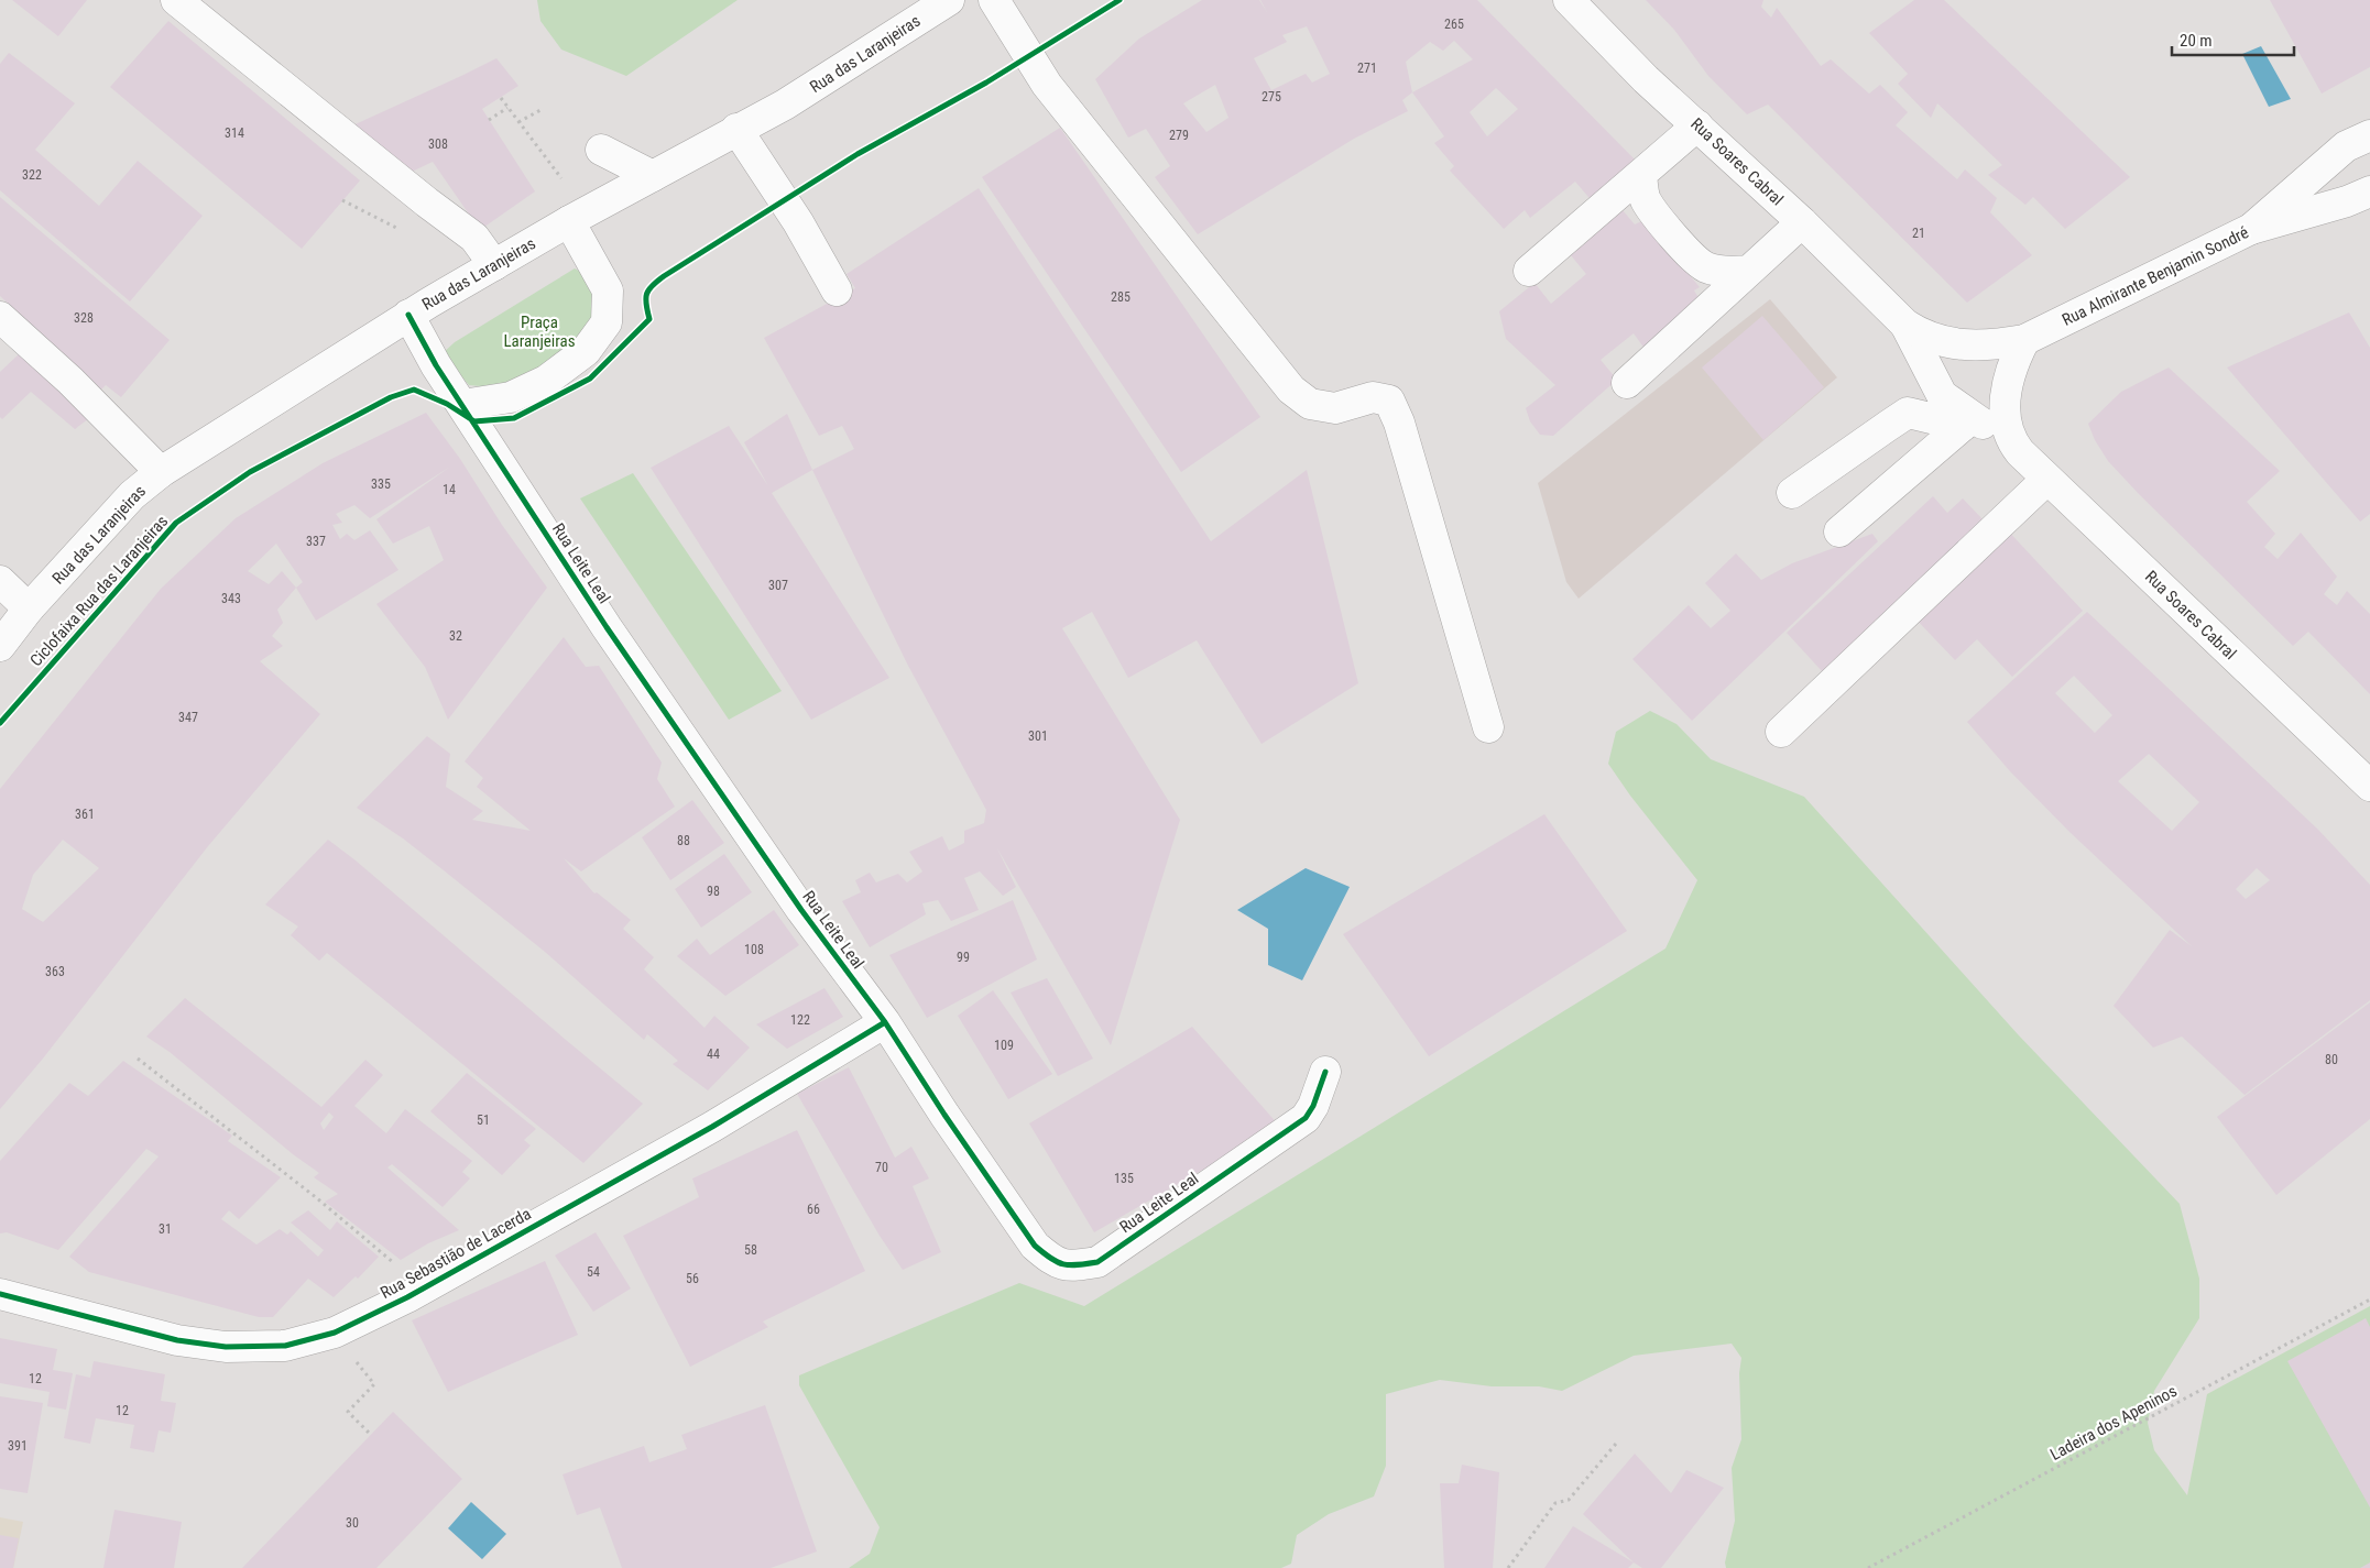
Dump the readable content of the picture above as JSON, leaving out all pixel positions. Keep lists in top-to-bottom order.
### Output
{
  "streets": {
    "street": [
      "Rua das Laranjeiras",
      "Rua Soares Cabral",
      "Rua Almirante Benjamin Sondré",
      "Rua Leite Leal",
      "Rua Sebastião de Lacerda"
    ],
    "path": ["Ladeira dos Apeninos"],
    "cycle path": ["Ciclofaixa Rua das Laranjeiras"]
  },
  "crossings": [
    ["Rua das Laranjeiras", "Rua Leite Leal"],
    ["Rua Soares Cabral", "Rua Almirante Benjamin Sondré"],
    ["Rua Leite Leal", "Rua Sebastião de Lacerda"]
  ],
  "parks": ["Praça Laranjeiras"],
  "house_numbers": [
    "265",
    "271",
    "275",
    "314",
    "279",
    "308",
    "322",
    "21",
    "285",
    "328",
    "335",
    "14",
    "337",
    "307",
    "343",
    "32",
    "347",
    "301",
    "361",
    "88",
    "98",
    "108",
    "99",
    "363",
    "122",
    "109",
    "44",
    "80",
    "51",
    "70",
    "135",
    "66",
    "31",
    "58",
    "54",
    "56",
    "12",
    "12",
    "391",
    "30"
  ],
  "scale_bar": "20 m"
}
